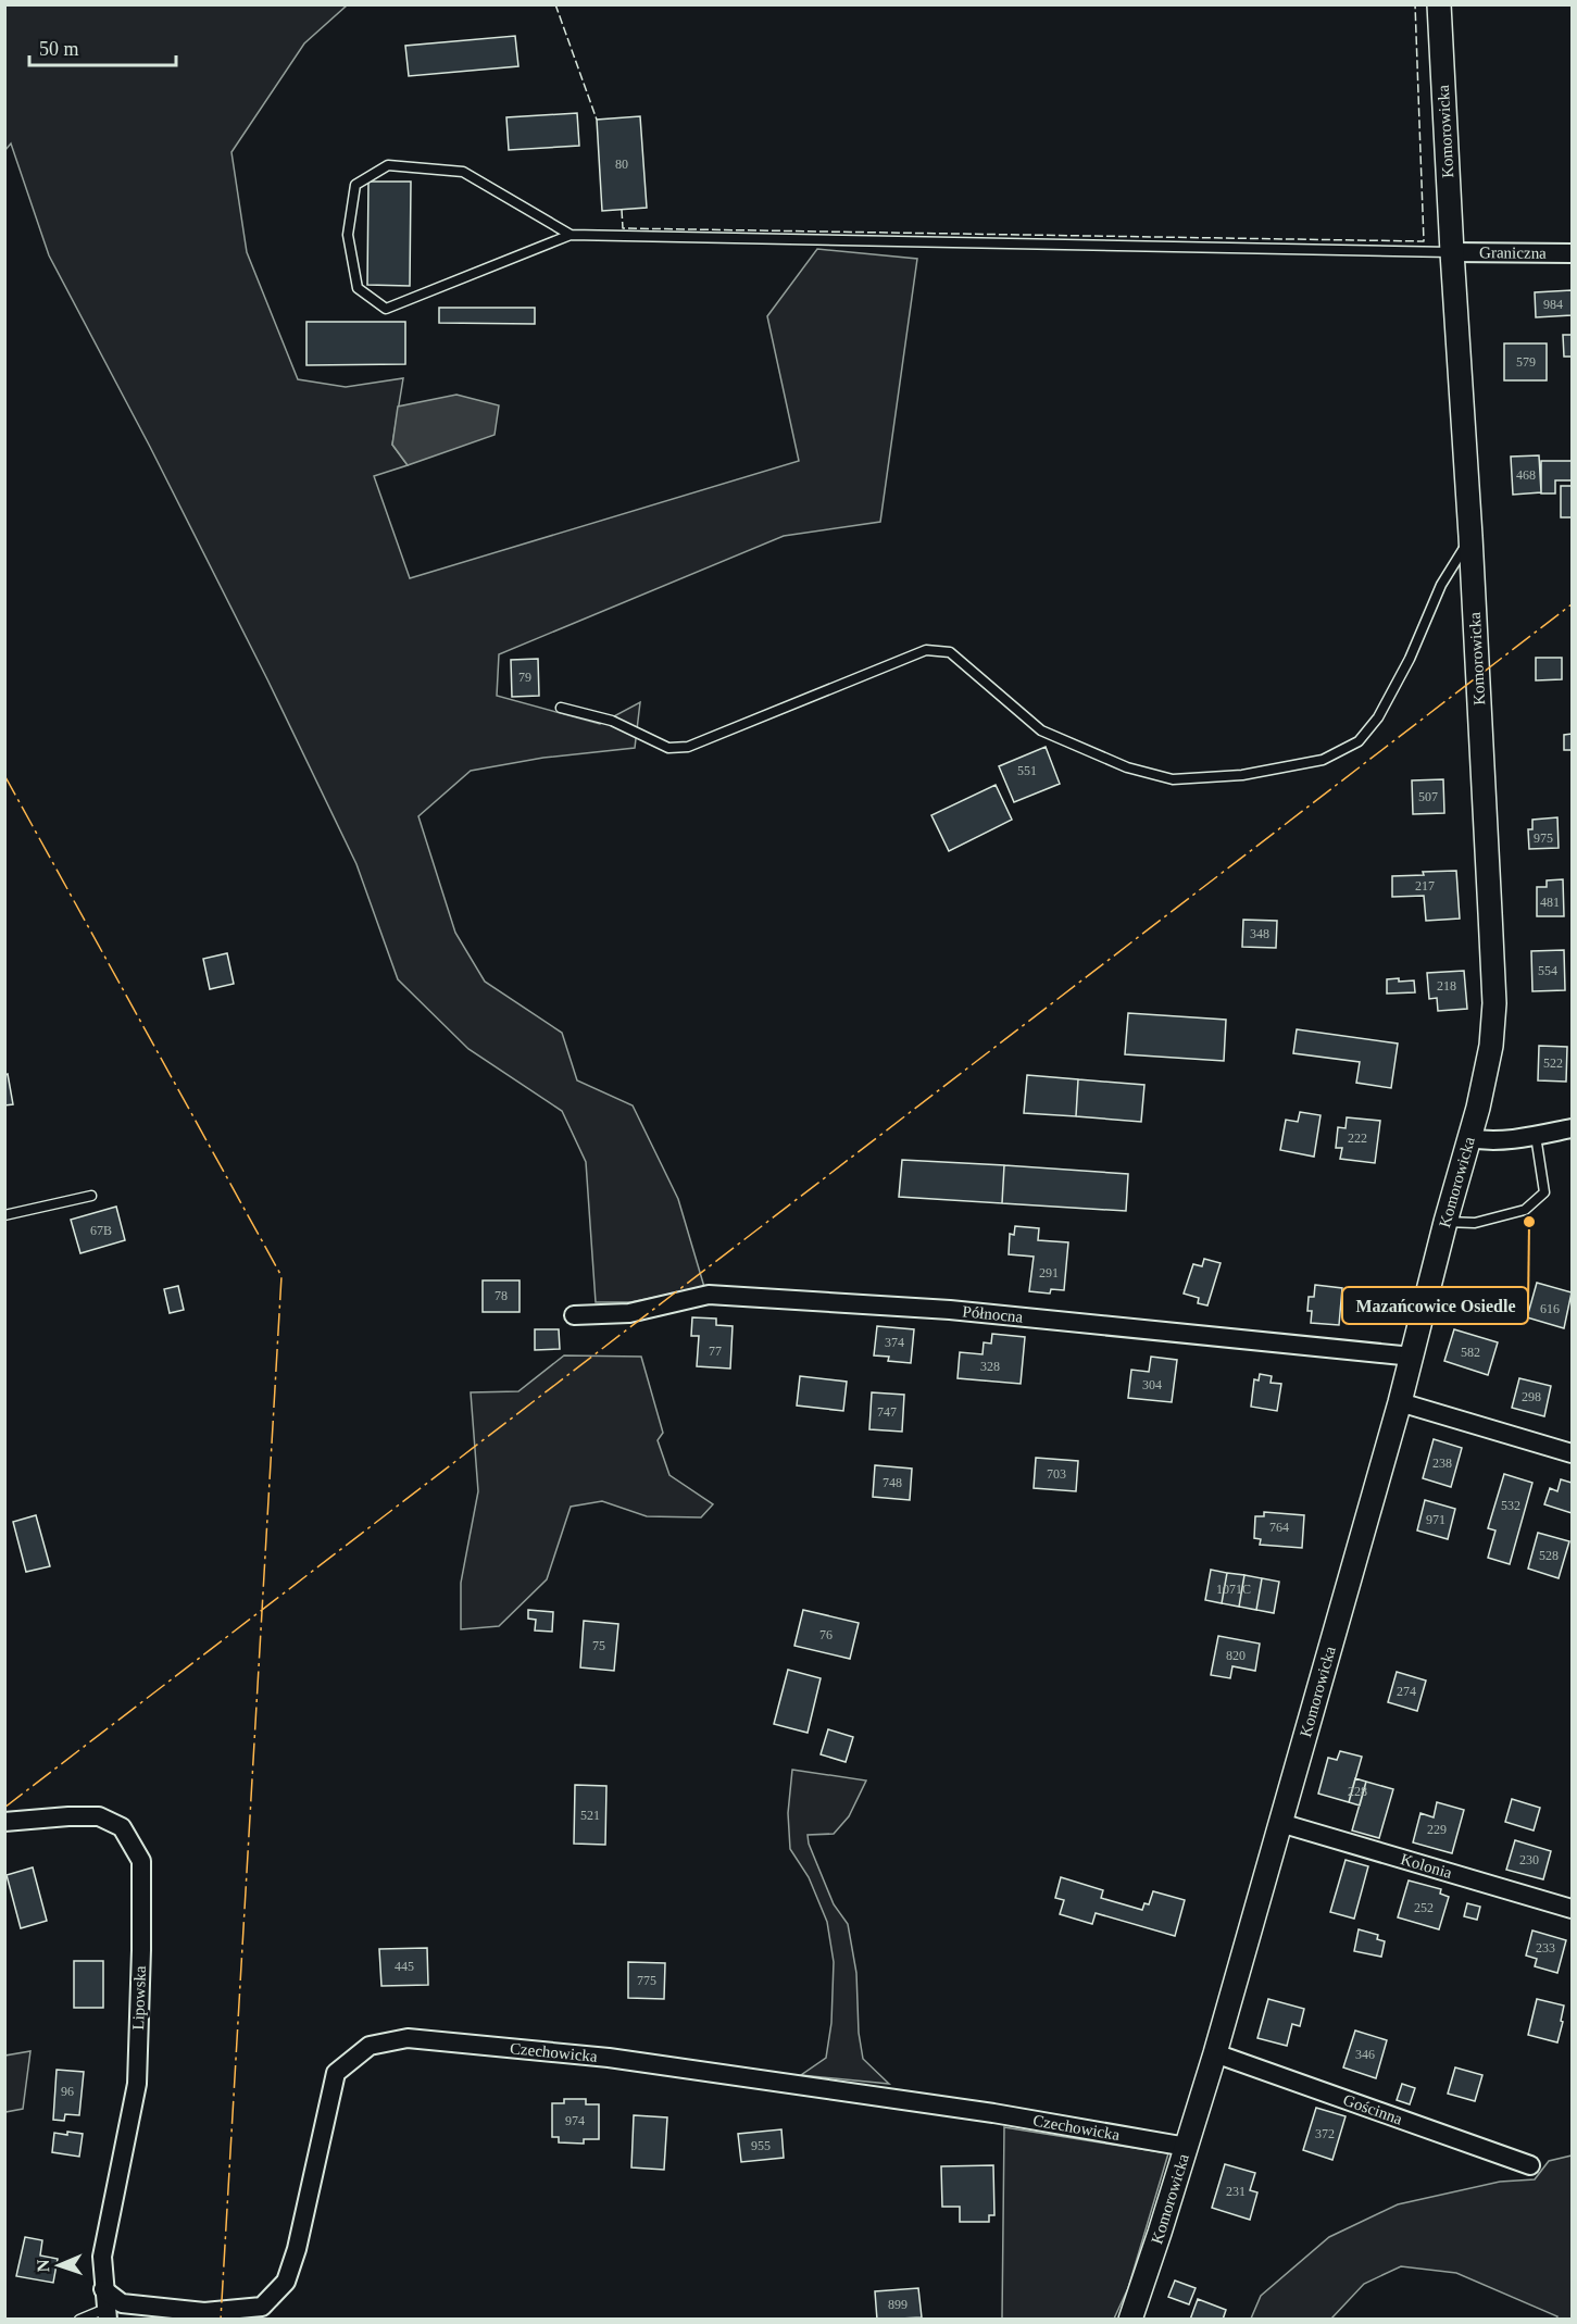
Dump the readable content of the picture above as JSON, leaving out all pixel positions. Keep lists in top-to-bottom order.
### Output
{
  "streets": {
    "street": [
      "Komorowicka",
      "Graniczna",
      "Północna",
      "Kolonia",
      "Lipowska",
      "Czechowicka",
      "Gościnna"
    ]
  },
  "crossings": [
    ["Komorowicka", "Graniczna"],
    ["Komorowicka", "Północna"],
    ["Komorowicka", "Kolonia"],
    ["Komorowicka", "Czechowicka"],
    ["Komorowicka", "Gościnna"],
    ["Lipowska", "Czechowicka"]
  ],
  "places": ["Mazańcowice Osiedle"],
  "house_numbers": [
    "80",
    "984",
    "579",
    "468",
    "79",
    "551",
    "507",
    "975",
    "217",
    "481",
    "348",
    "554",
    "218",
    "522",
    "222",
    "67B",
    "291",
    "78",
    "616",
    "374",
    "77",
    "582",
    "328",
    "304",
    "298",
    "747",
    "238",
    "703",
    "748",
    "532",
    "971",
    "764",
    "528",
    "1071C",
    "76",
    "75",
    "820",
    "274",
    "228",
    "521",
    "229",
    "230",
    "252",
    "233",
    "445",
    "775",
    "346",
    "96",
    "974",
    "372",
    "955",
    "231",
    "899"
  ],
  "scale_bar": "50 m",
  "north": "left"
}
